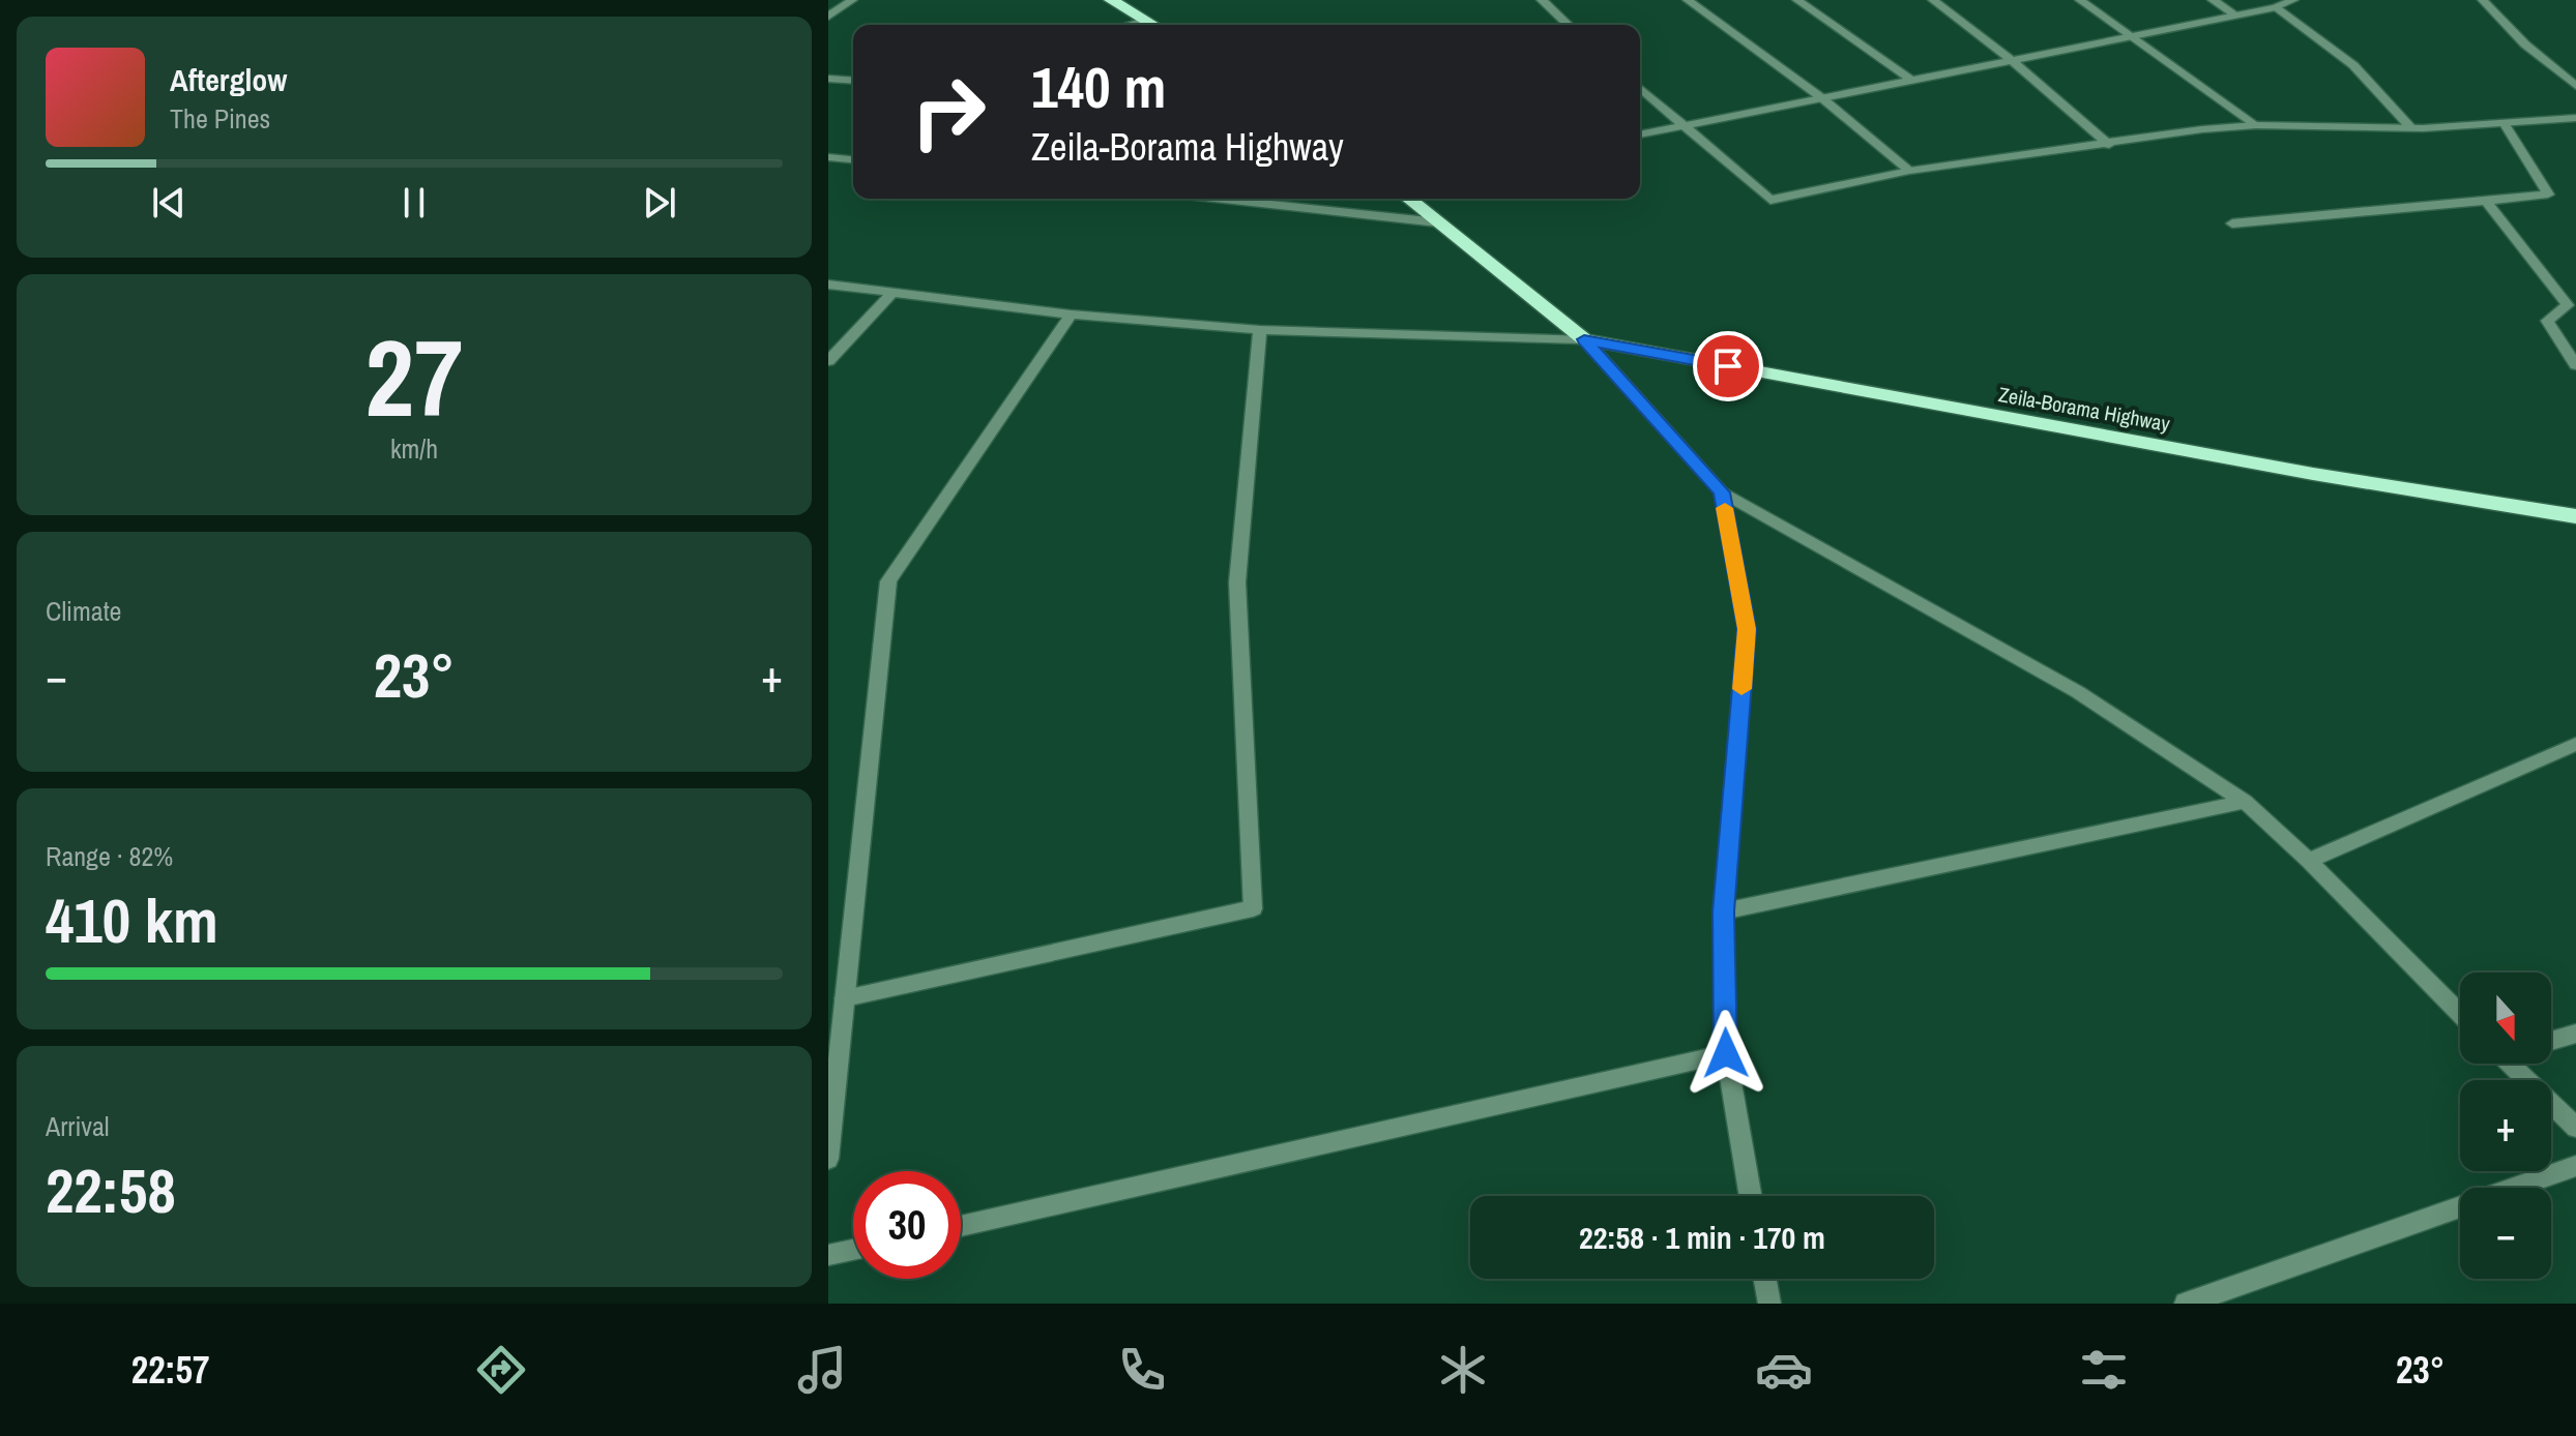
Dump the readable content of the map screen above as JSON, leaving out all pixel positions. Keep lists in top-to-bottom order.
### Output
{
  "streets": {
    "highway": ["Zeila-Borama Highway"]
  },
  "north": "bottom",
  "page": {
    "turn": ["140 m", "Zeila-Borama Highway"],
    "song": ["Afterglow", "The Pines"],
    "tile": [
      ["27", "km/h"],
      "Climate",
      ["Range · 82%", "410 km"],
      ["Arrival", "22:58"]
    ],
    "heat": ["−", "23°", "+"],
    "map_buttons": ["+", "−"],
    "limit": "30",
    "trip": "22:58 · 1 min · 170 m",
    "tabs": ["22:57", "23°"]
  }
}
